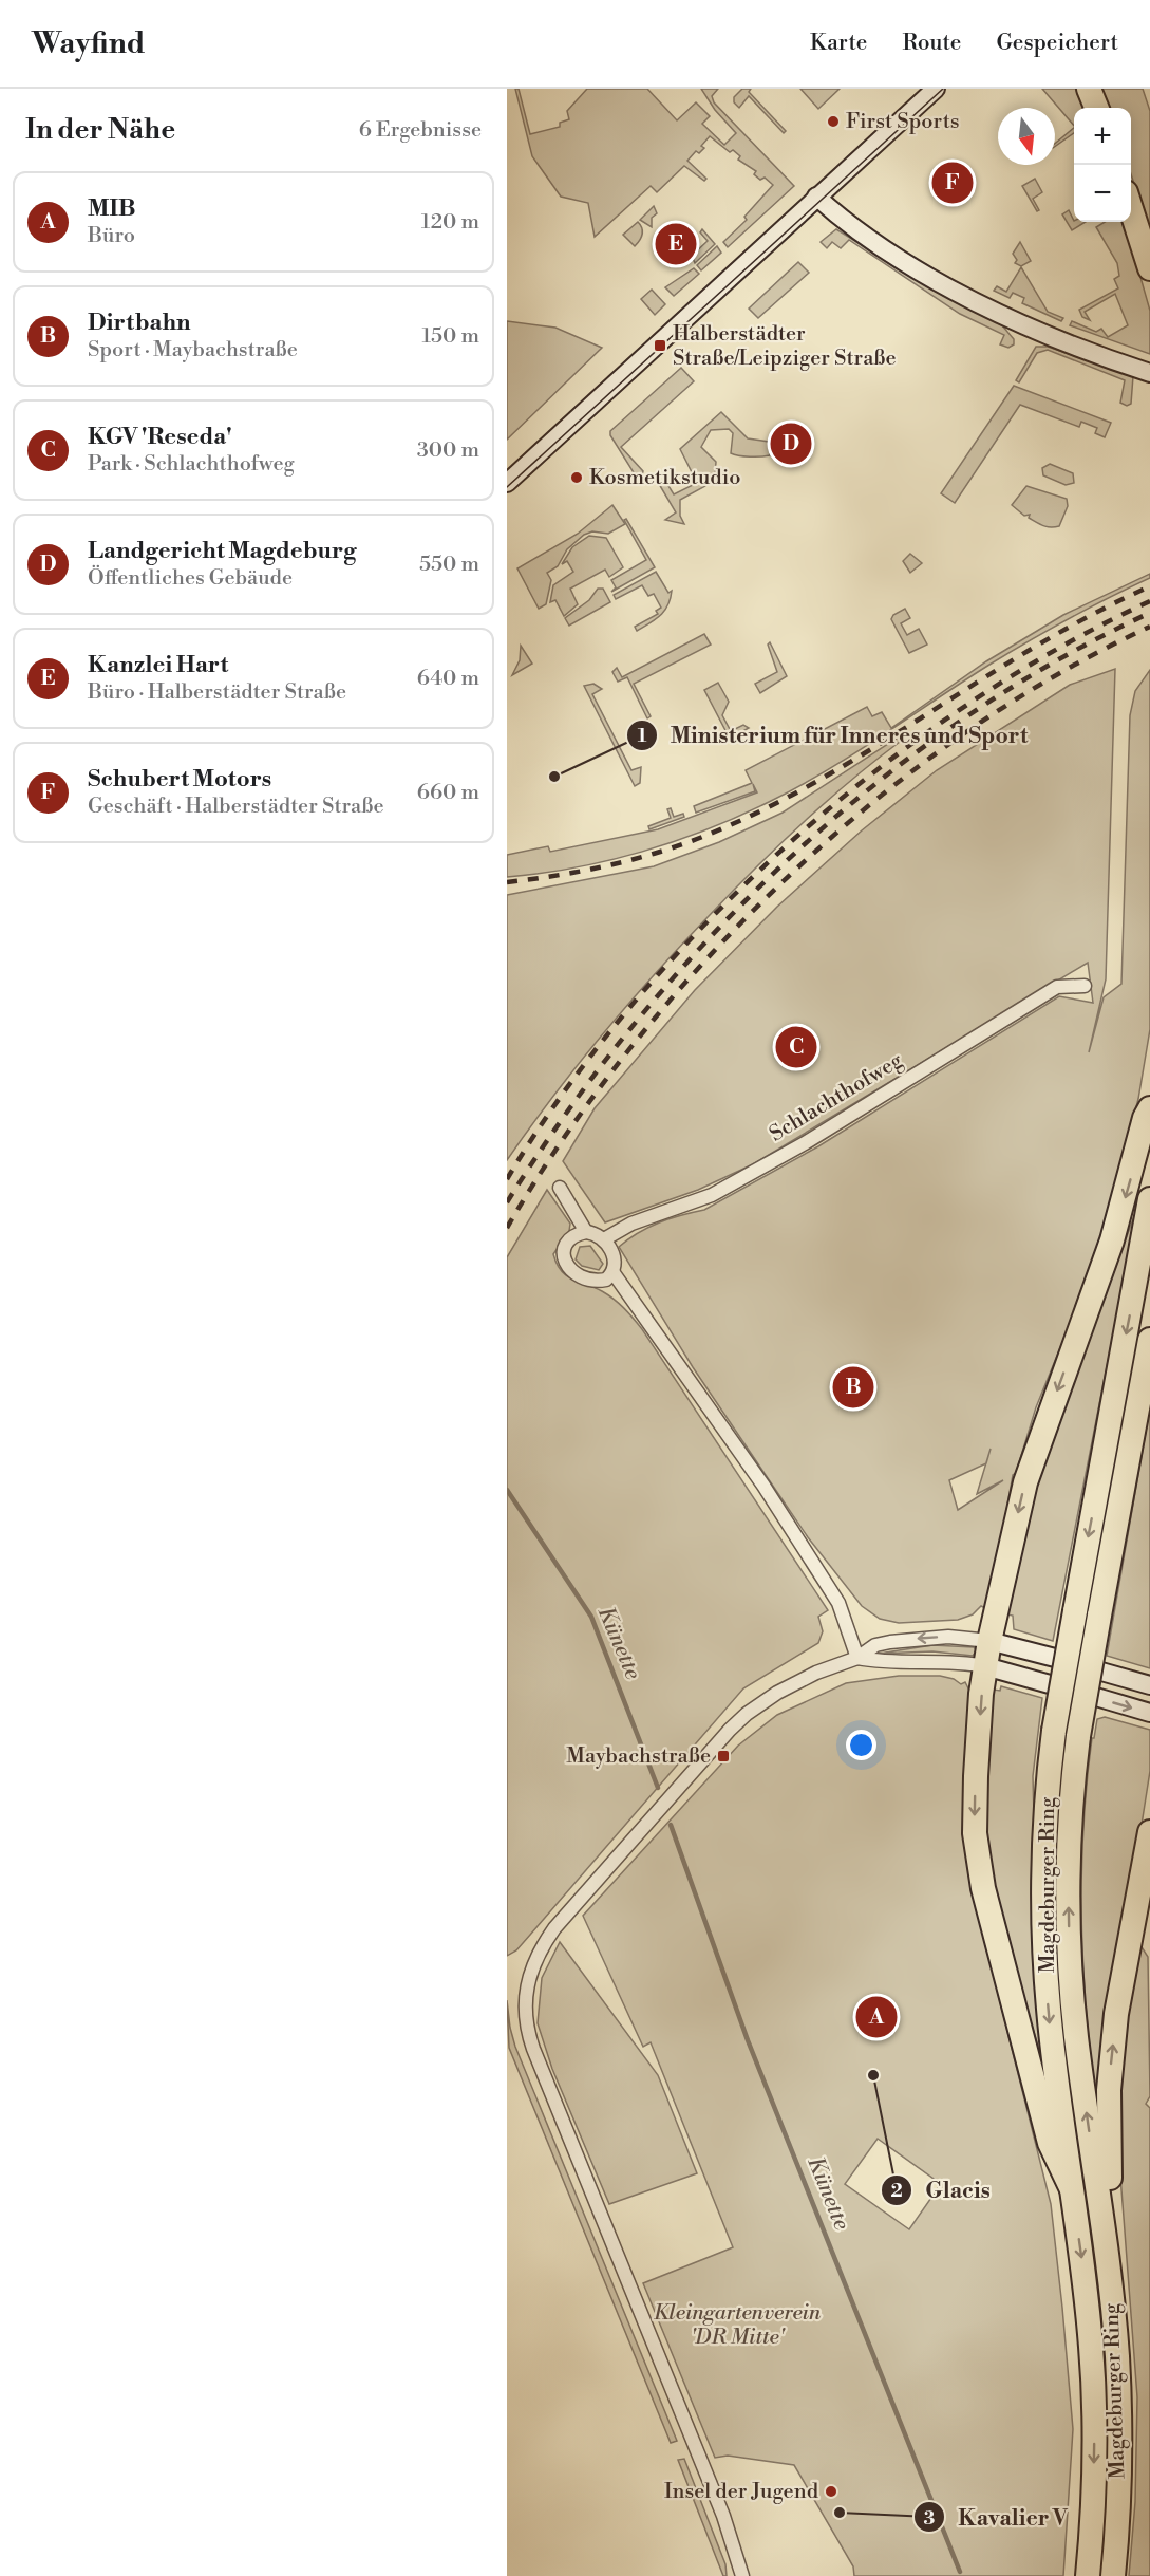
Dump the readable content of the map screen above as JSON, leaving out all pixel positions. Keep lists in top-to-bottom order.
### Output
{
  "streets": {
    "highway": ["Magdeburger Ring"],
    "street": ["Schlachthofweg"]
  },
  "water": ["Künette"],
  "parks": ["Kleingartenverein 'DR Mitte'"],
  "places": {
    "other": [
      "First Sports",
      "Kosmetikstudio",
      "Ministerium für Inneres und Sport",
      "Glacis",
      "Insel der Jugend",
      "Kavalier V"
    ],
    "transit": ["Halberstädter Straße/Leipziger Straße", "Maybachstraße"]
  },
  "north": "bottom",
  "page": {
    "header": "Wayfind",
    "nav": ["Karte", "Route", "Gespeichert"],
    "heading": ["In der Nähe", "6 Ergebnisse"],
    "map_buttons": ["+", "−"],
    "pins": [
      "F",
      "E",
      "D",
      "C",
      "B",
      "A"
    ],
    "list": [
      {
        "mark": "A",
        "name": "MIB",
        "note": "Büro",
        "value": "120 m"
      },
      {
        "mark": "B",
        "name": "Dirtbahn",
        "note": "Sport · Maybachstraße",
        "value": "150 m"
      },
      {
        "mark": "C",
        "name": "KGV 'Reseda'",
        "note": "Park · Schlachthofweg",
        "value": "300 m"
      },
      {
        "mark": "D",
        "name": "Landgericht Magdeburg",
        "note": "Öffentliches Gebäude",
        "value": "550 m"
      },
      {
        "mark": "E",
        "name": "Kanzlei Hart",
        "note": "Büro · Halberstädter Straße",
        "value": "640 m"
      },
      {
        "mark": "F",
        "name": "Schubert Motors",
        "note": "Geschäft · Halberstädter Straße",
        "value": "660 m"
      }
    ]
  }
}
